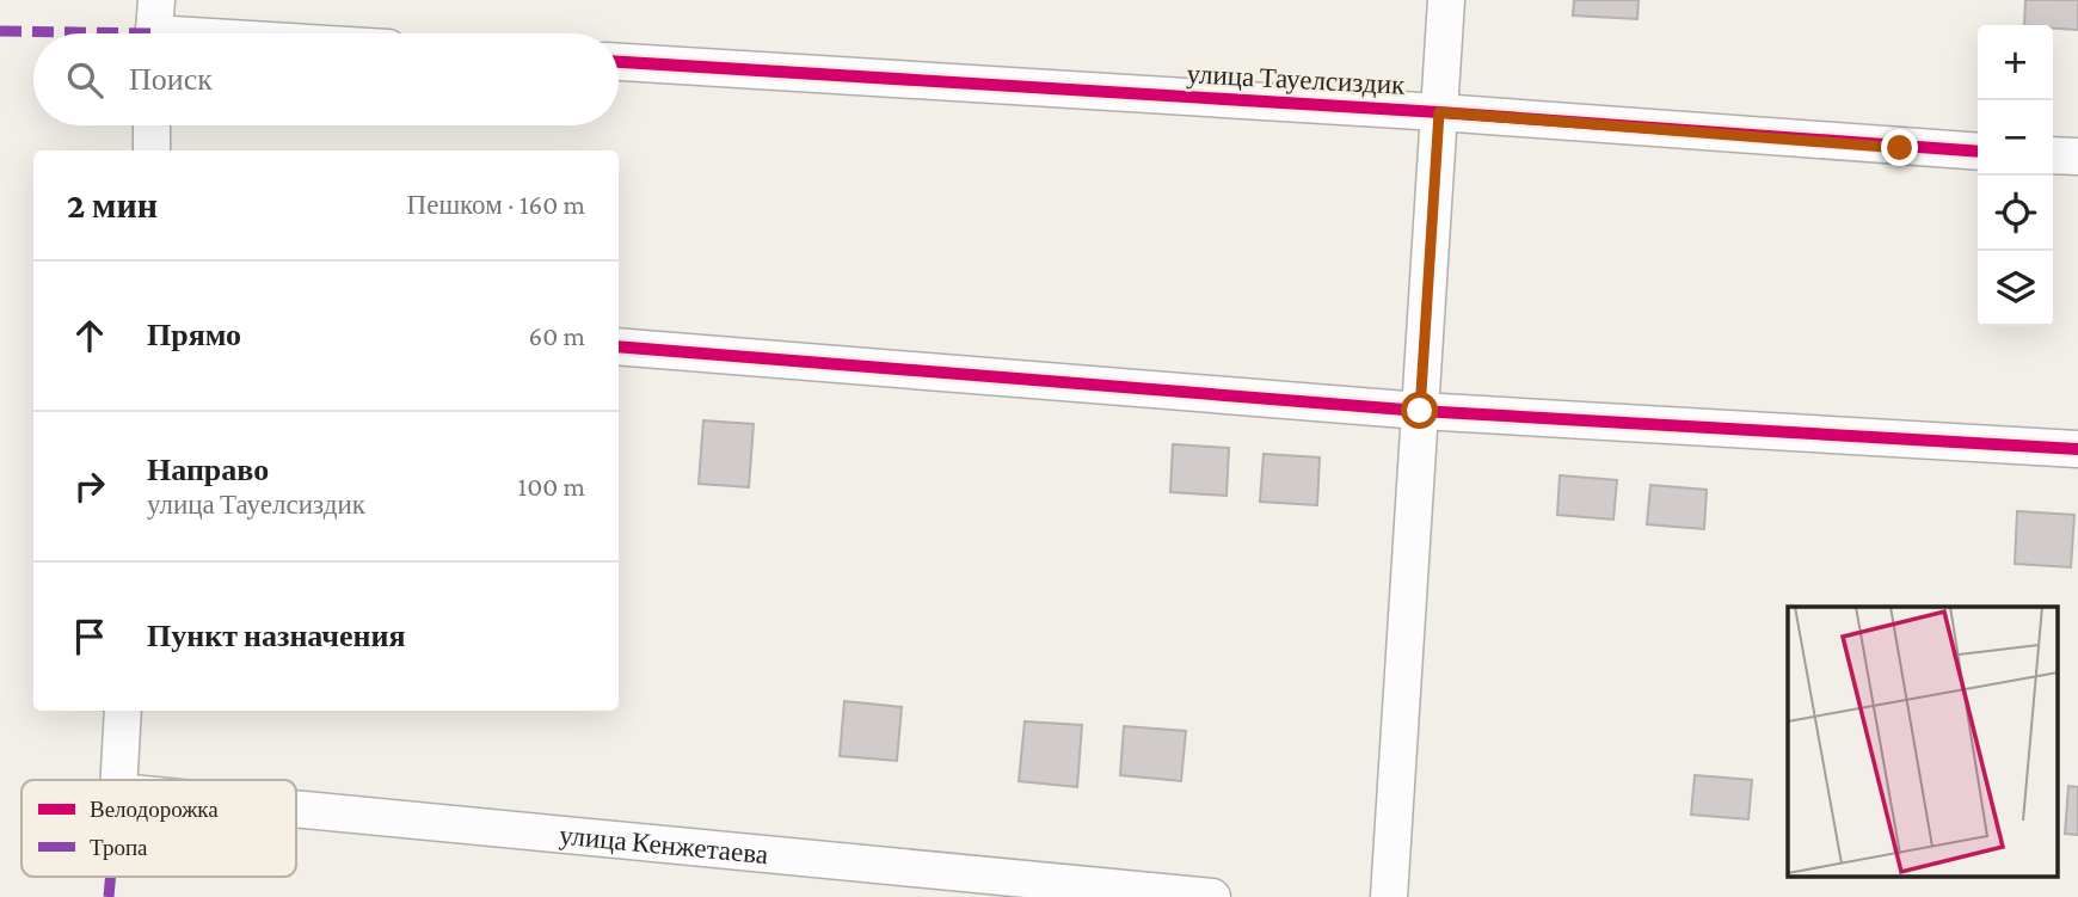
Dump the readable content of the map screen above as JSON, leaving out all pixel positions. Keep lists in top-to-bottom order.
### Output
{
  "streets": {
    "street": ["улица Тауелсиздик", "улица Кенжетаева"]
  },
  "legend": ["Велодорожка", "Тропа"],
  "page": {
    "map_buttons": ["+", "−"],
    "search": "Поиск",
    "heading": ["2 мин", "Пешком · 160 m"],
    "list": [
      ["Прямо", "60 m"],
      ["Направо", "улица Тауелсиздик", "100 m"],
      "Пункт назначения"
    ]
  }
}
